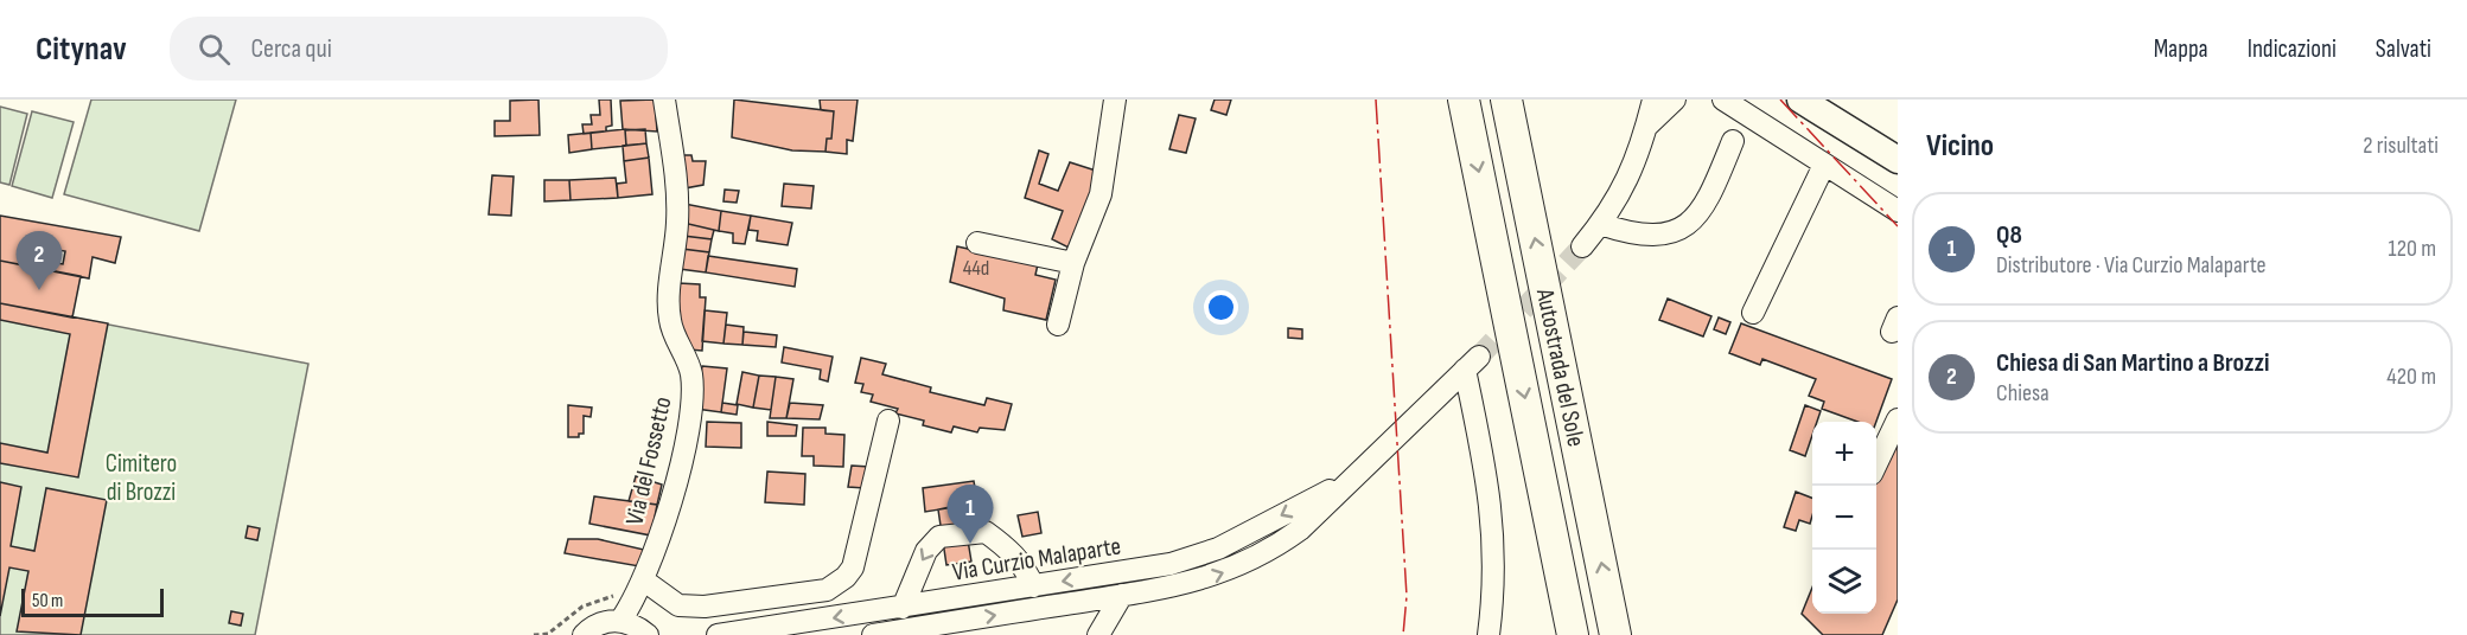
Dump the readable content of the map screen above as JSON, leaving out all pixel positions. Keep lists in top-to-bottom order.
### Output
{
  "streets": {
    "highway": ["Autostrada del Sole"],
    "street": ["Via del Fossetto", "Via Curzio Malaparte"]
  },
  "parks": ["Cimitero di Brozzi"],
  "house_numbers": ["44d"],
  "scale_bar": "50 m",
  "page": {
    "header": "Citynav",
    "search": "Cerca qui",
    "nav": ["Mappa", "Indicazioni", "Salvati"],
    "heading": ["Vicino", "2 risultati"],
    "list": [
      {
        "mark": "1",
        "name": "Q8",
        "note": "Distributore · Via Curzio Malaparte",
        "value": "120 m"
      },
      {
        "mark": "2",
        "name": "Chiesa di San Martino a Brozzi",
        "note": "Chiesa",
        "value": "420 m"
      }
    ],
    "pins": ["2", "1"],
    "map_buttons": ["+", "−"],
    "scale": "50 m"
  }
}
